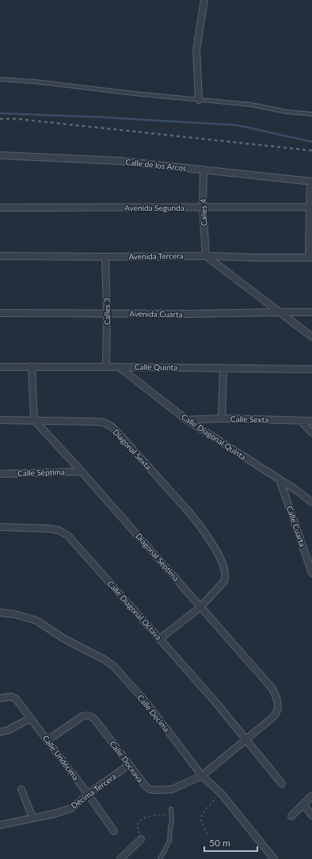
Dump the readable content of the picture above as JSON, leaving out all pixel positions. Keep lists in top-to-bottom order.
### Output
{
  "streets": {
    "street": [
      "Calle de los Arcos",
      "Avenida Segunda",
      "Calles 4",
      "Avenida Tercera",
      "Calles 3",
      "Avenida Cuarta",
      "Calle Quinta",
      "Calle Sexta",
      "Calle Diagonal Quinta",
      "Diagonal Sexta",
      "Calle Séptima",
      "Calle Cuarta",
      "Diagonal Séptima",
      "Calle Diagonal Octava",
      "Calle Decima",
      "Calle Undécima",
      "Calle Doceava",
      "Décima Tercera"
    ]
  },
  "crossings": [
    ["Calle de los Arcos", "Calles 4"],
    ["Avenida Segunda", "Calles 4"],
    ["Calles 4", "Avenida Tercera"],
    ["Avenida Tercera", "Calles 3"],
    ["Calles 3", "Avenida Cuarta"],
    ["Calles 3", "Calle Quinta"],
    ["Calle Quinta", "Calle Diagonal Quinta"],
    ["Calle Sexta", "Calle Diagonal Quinta"],
    ["Calle Diagonal Quinta", "Calle Cuarta"],
    ["Diagonal Sexta", "Diagonal Séptima"],
    ["Calle Séptima", "Diagonal Séptima"],
    ["Diagonal Séptima", "Calle Doceava"],
    ["Calle Diagonal Octava", "Calle Doceava"],
    ["Calle Decima", "Calle Doceava"],
    ["Calle Undécima", "Calle Doceava"],
    ["Calle Undécima", "Décima Tercera"],
    ["Calle Doceava", "Décima Tercera"]
  ],
  "scale_bar": "50 m"
}
